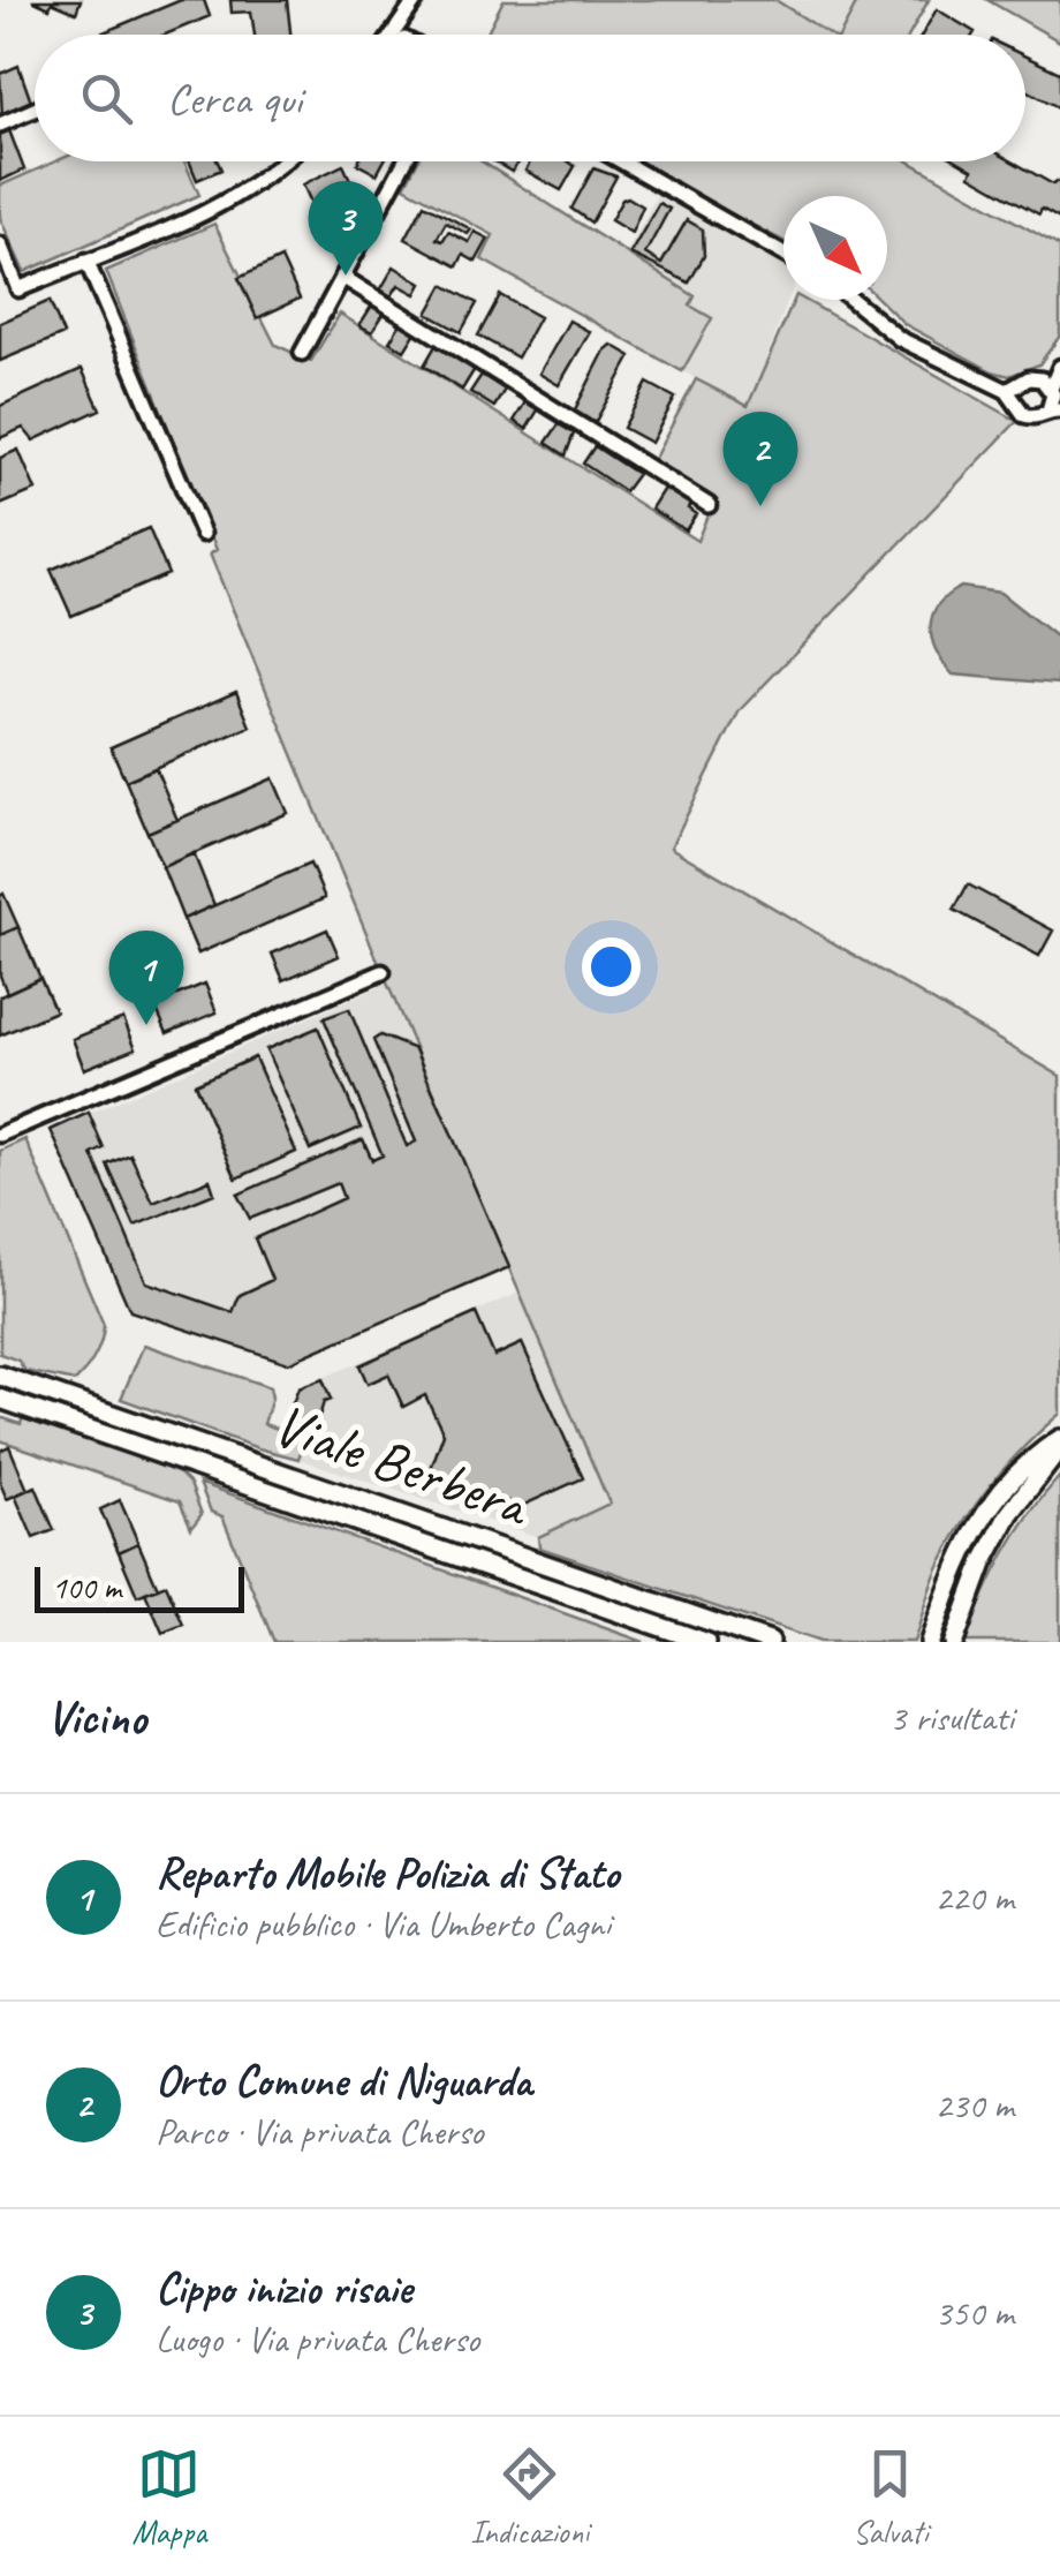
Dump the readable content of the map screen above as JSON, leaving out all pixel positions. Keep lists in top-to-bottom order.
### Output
{
  "streets": {
    "street": ["Viale Berbera"]
  },
  "scale_bar": "100 m",
  "north": "bottom right",
  "page": {
    "search": "Cerca qui",
    "pins": ["3", "2", "1"],
    "scale": "100 m",
    "heading": ["Vicino", "3 risultati"],
    "list": [
      {
        "mark": "1",
        "name": "Reparto Mobile Polizia di Stato",
        "note": "Edificio pubblico · Via Umberto Cagni",
        "value": "220 m"
      },
      {
        "mark": "2",
        "name": "Orto Comune di Niguarda",
        "note": "Parco · Via privata Cherso",
        "value": "230 m"
      },
      {
        "mark": "3",
        "name": "Cippo inizio risaie",
        "note": "Luogo · Via privata Cherso",
        "value": "350 m"
      }
    ],
    "nav": ["Mappa", "Indicazioni", "Salvati"]
  }
}
